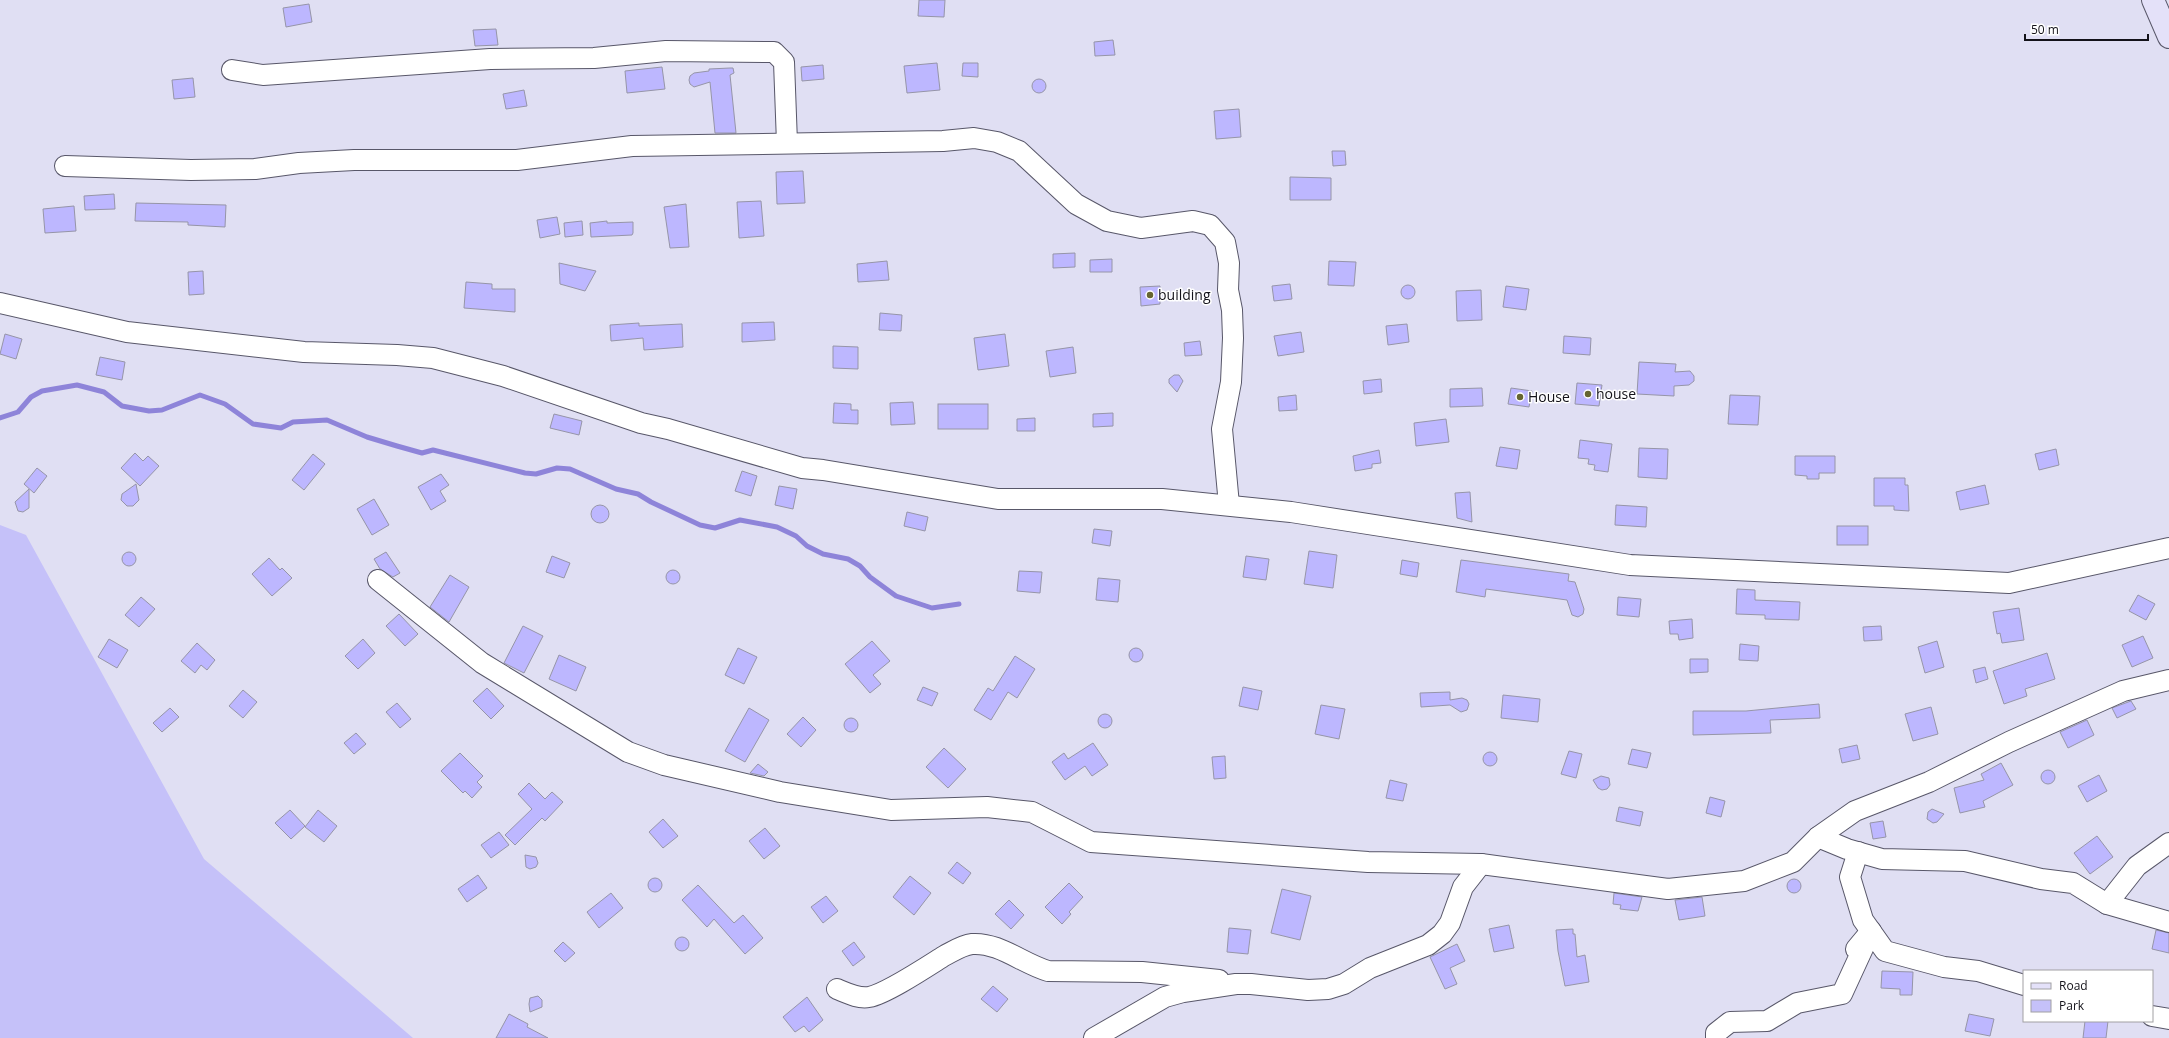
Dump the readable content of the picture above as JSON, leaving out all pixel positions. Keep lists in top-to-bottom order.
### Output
{
  "places": ["building", "house", "House"],
  "legend": ["Road", "Park"],
  "scale_bar": "50 m"
}
